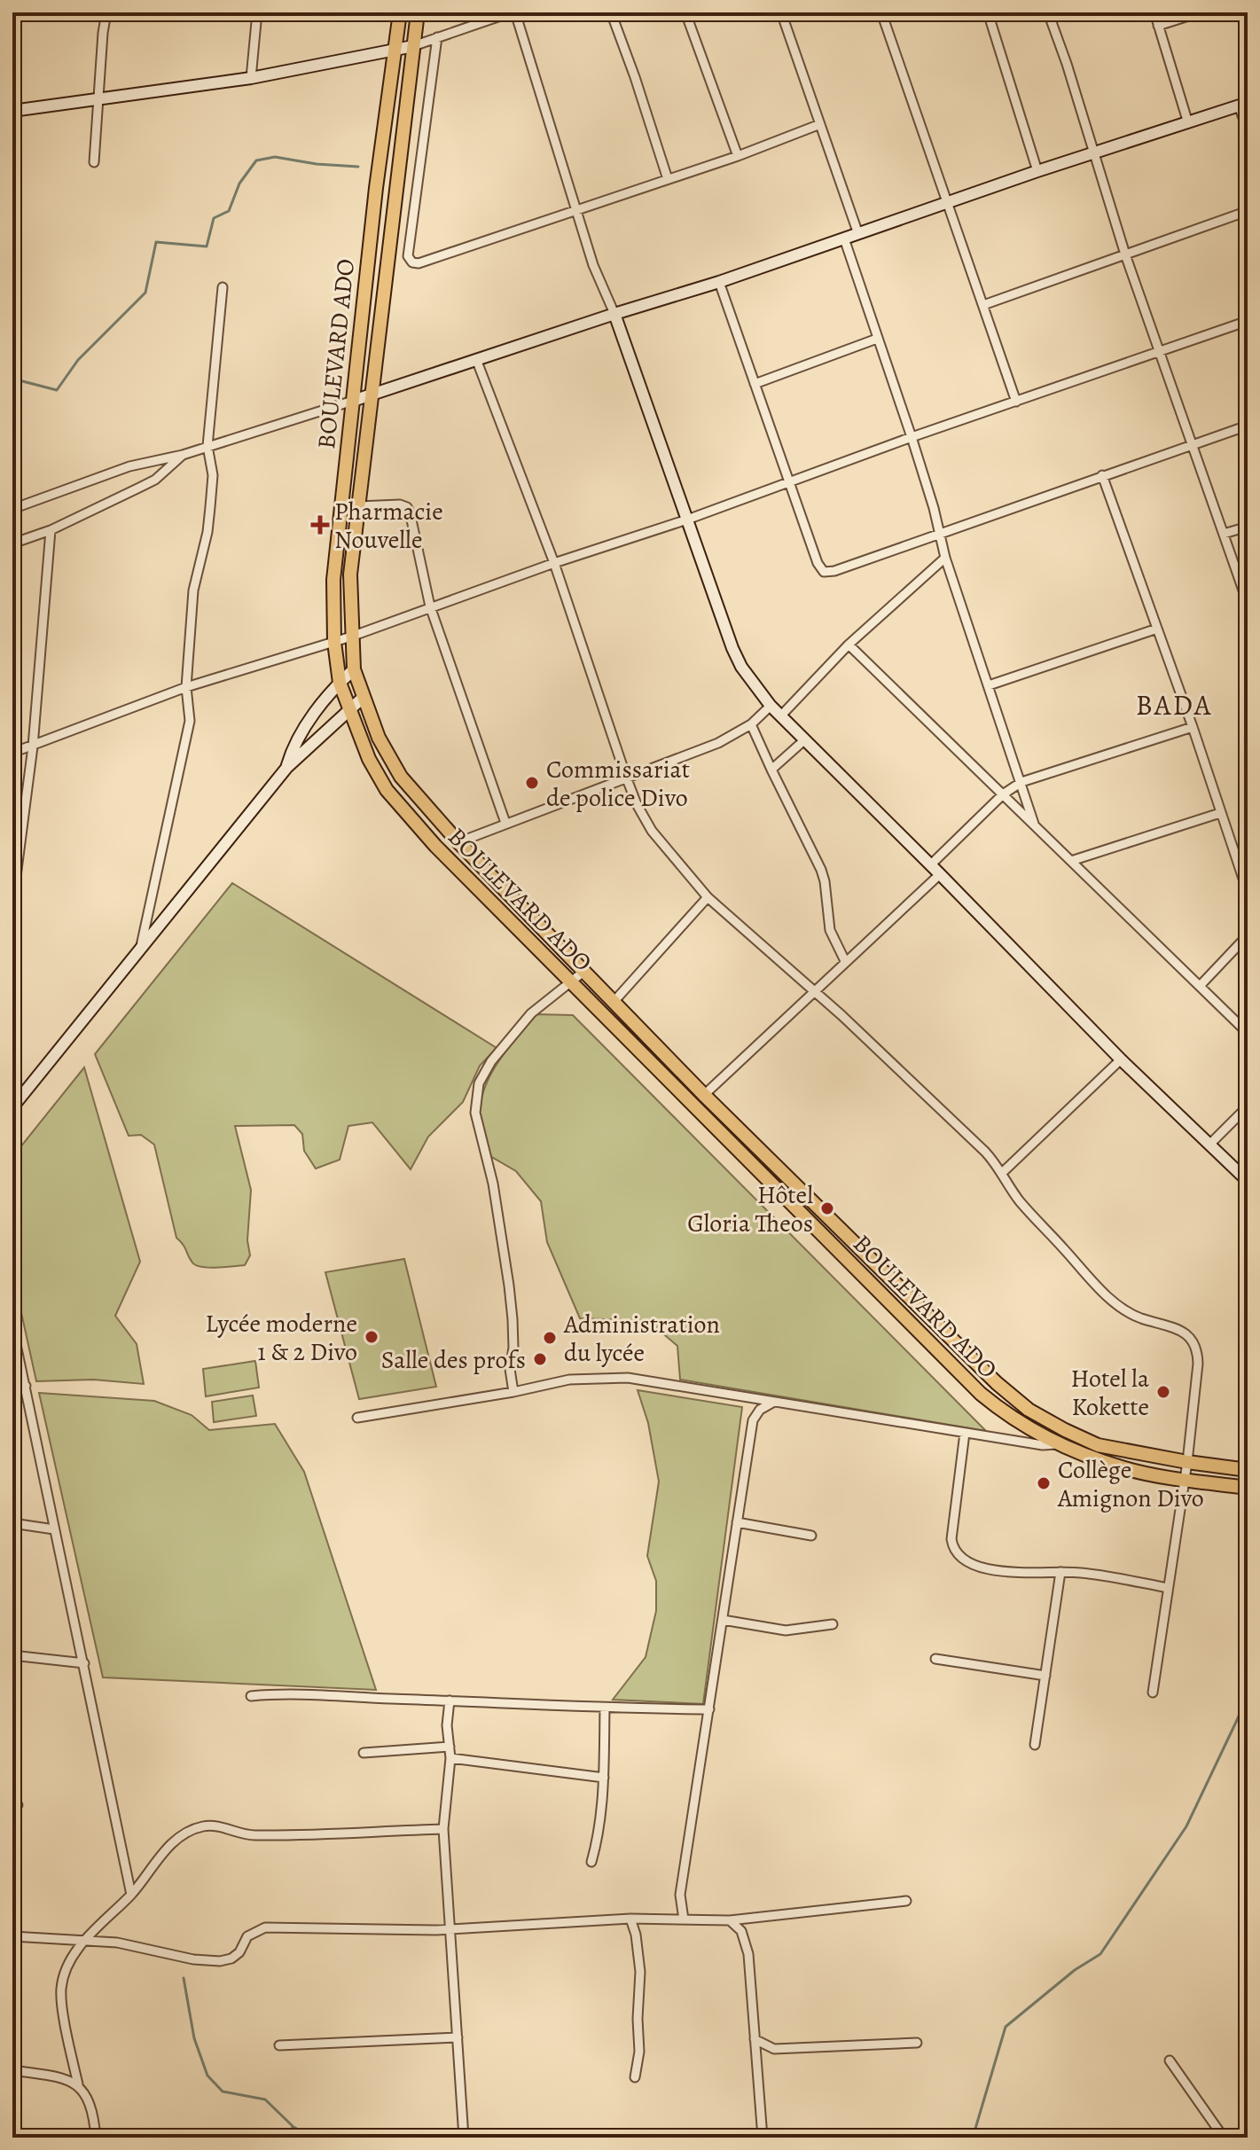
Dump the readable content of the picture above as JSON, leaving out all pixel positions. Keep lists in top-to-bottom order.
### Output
{
  "streets": {
    "main road": ["BOULEVARD ADO"]
  },
  "districts": ["BADA"],
  "places": {
    "health": ["Pharmacie Nouvelle"],
    "other": [
      "Commissariat de police Divo",
      "Hôtel Gloria Theos",
      "Lycée moderne 1 & 2 Divo",
      "Administration du lycée",
      "Salle des profs",
      "Hotel la Kokette",
      "Collège Amignon Divo"
    ]
  }
}
